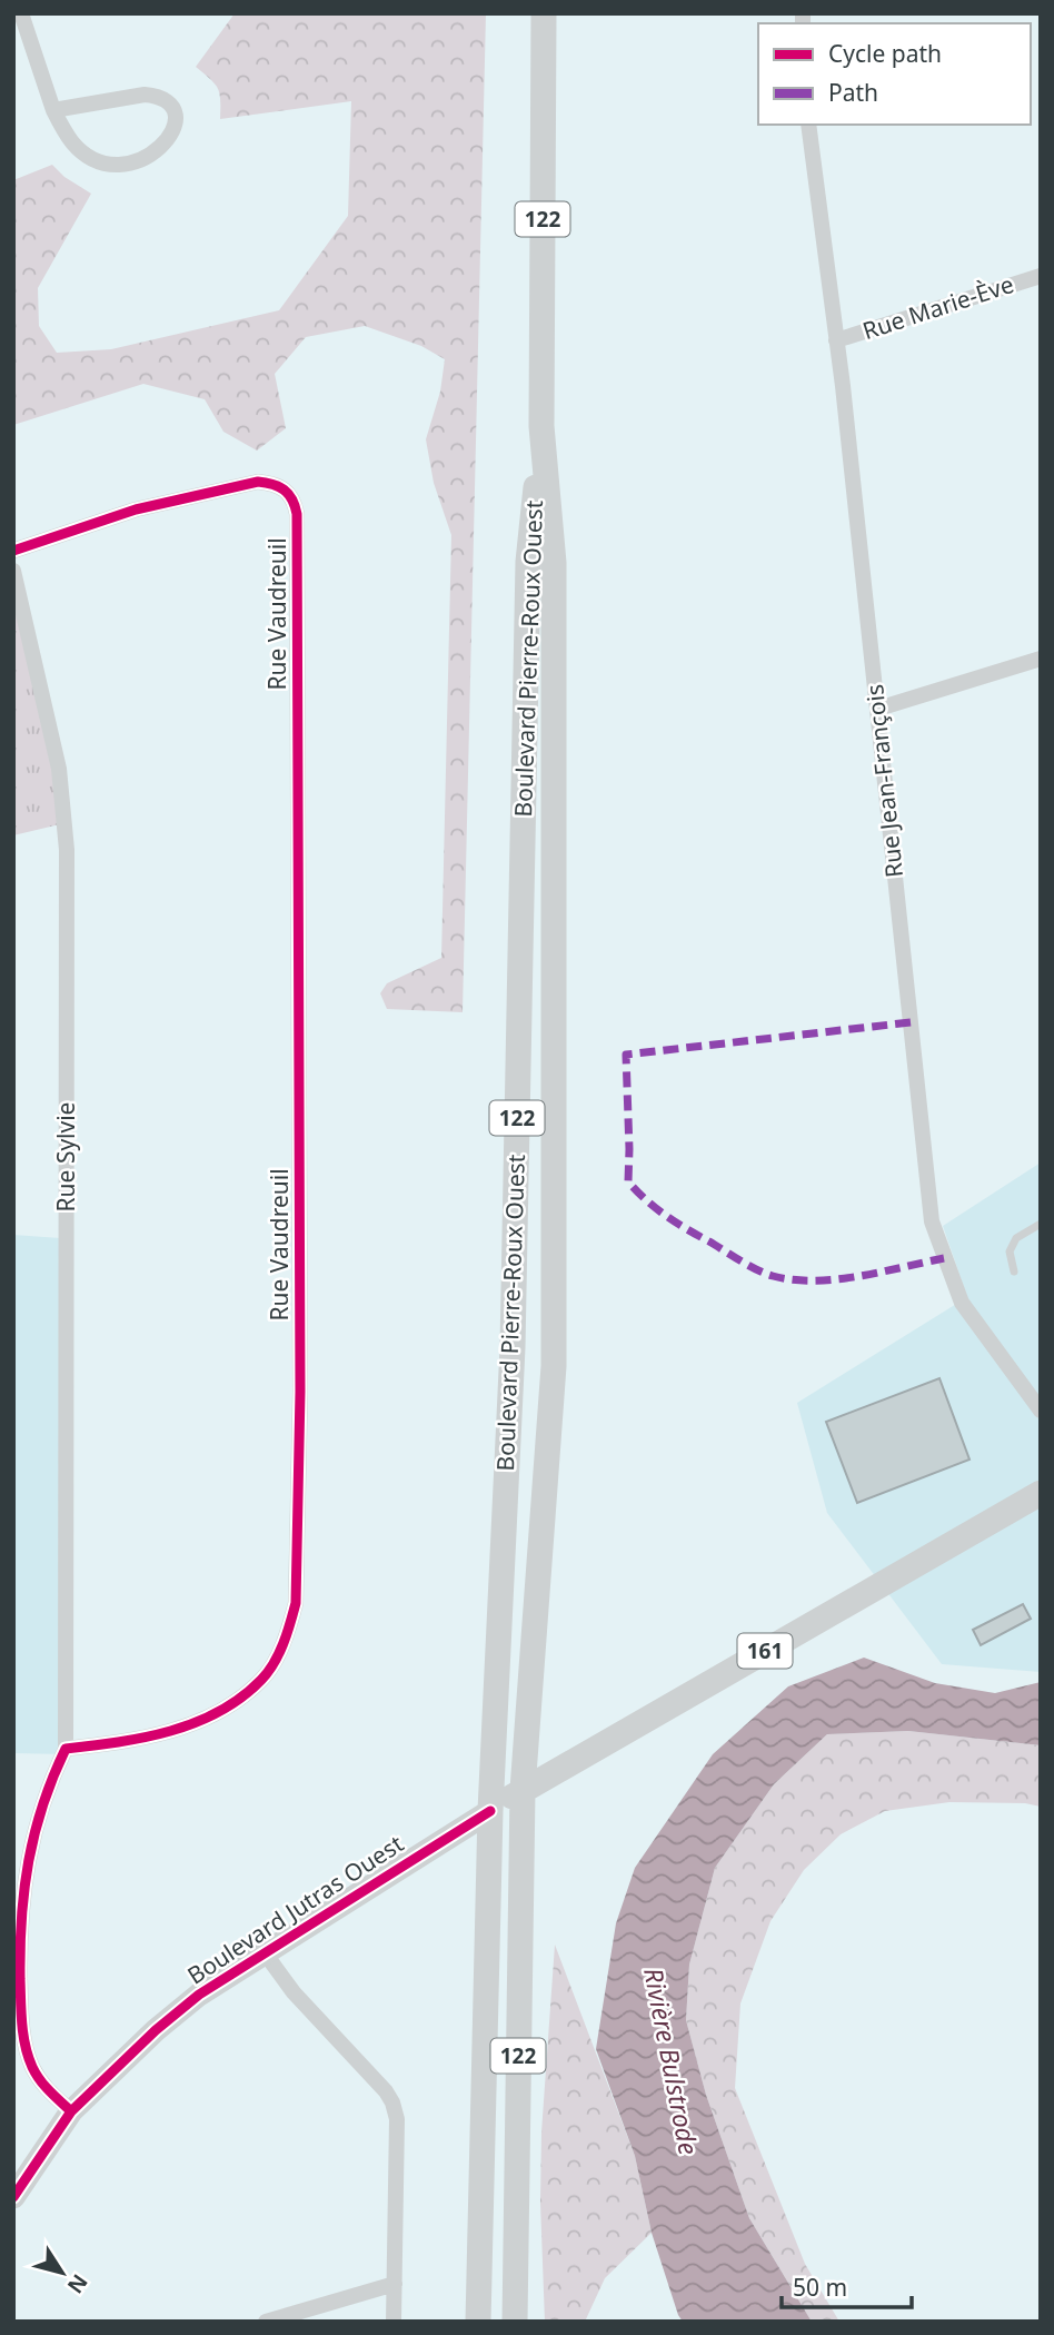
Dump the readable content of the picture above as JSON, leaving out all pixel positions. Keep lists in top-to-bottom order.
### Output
{
  "streets": {
    "main road": [
      "122",
      "Boulevard Pierre-Roux Ouest",
      "161",
      "Boulevard Jutras Ouest"
    ],
    "street": [
      "Rue Marie-Ève",
      "Rue Vaudreuil",
      "Rue Jean-François",
      "Rue Sylvie"
    ]
  },
  "crossings": [
    ["122", "Boulevard Pierre-Roux Ouest"],
    ["Rue Marie-Ève", "Rue Jean-François"],
    ["Rue Vaudreuil", "Rue Sylvie"],
    ["Boulevard Pierre-Roux Ouest", "Boulevard Jutras Ouest"]
  ],
  "water": ["Rivière Bulstrode"],
  "legend": ["Cycle path", "Path"],
  "scale_bar": "50 m",
  "north": "bottom right"
}
